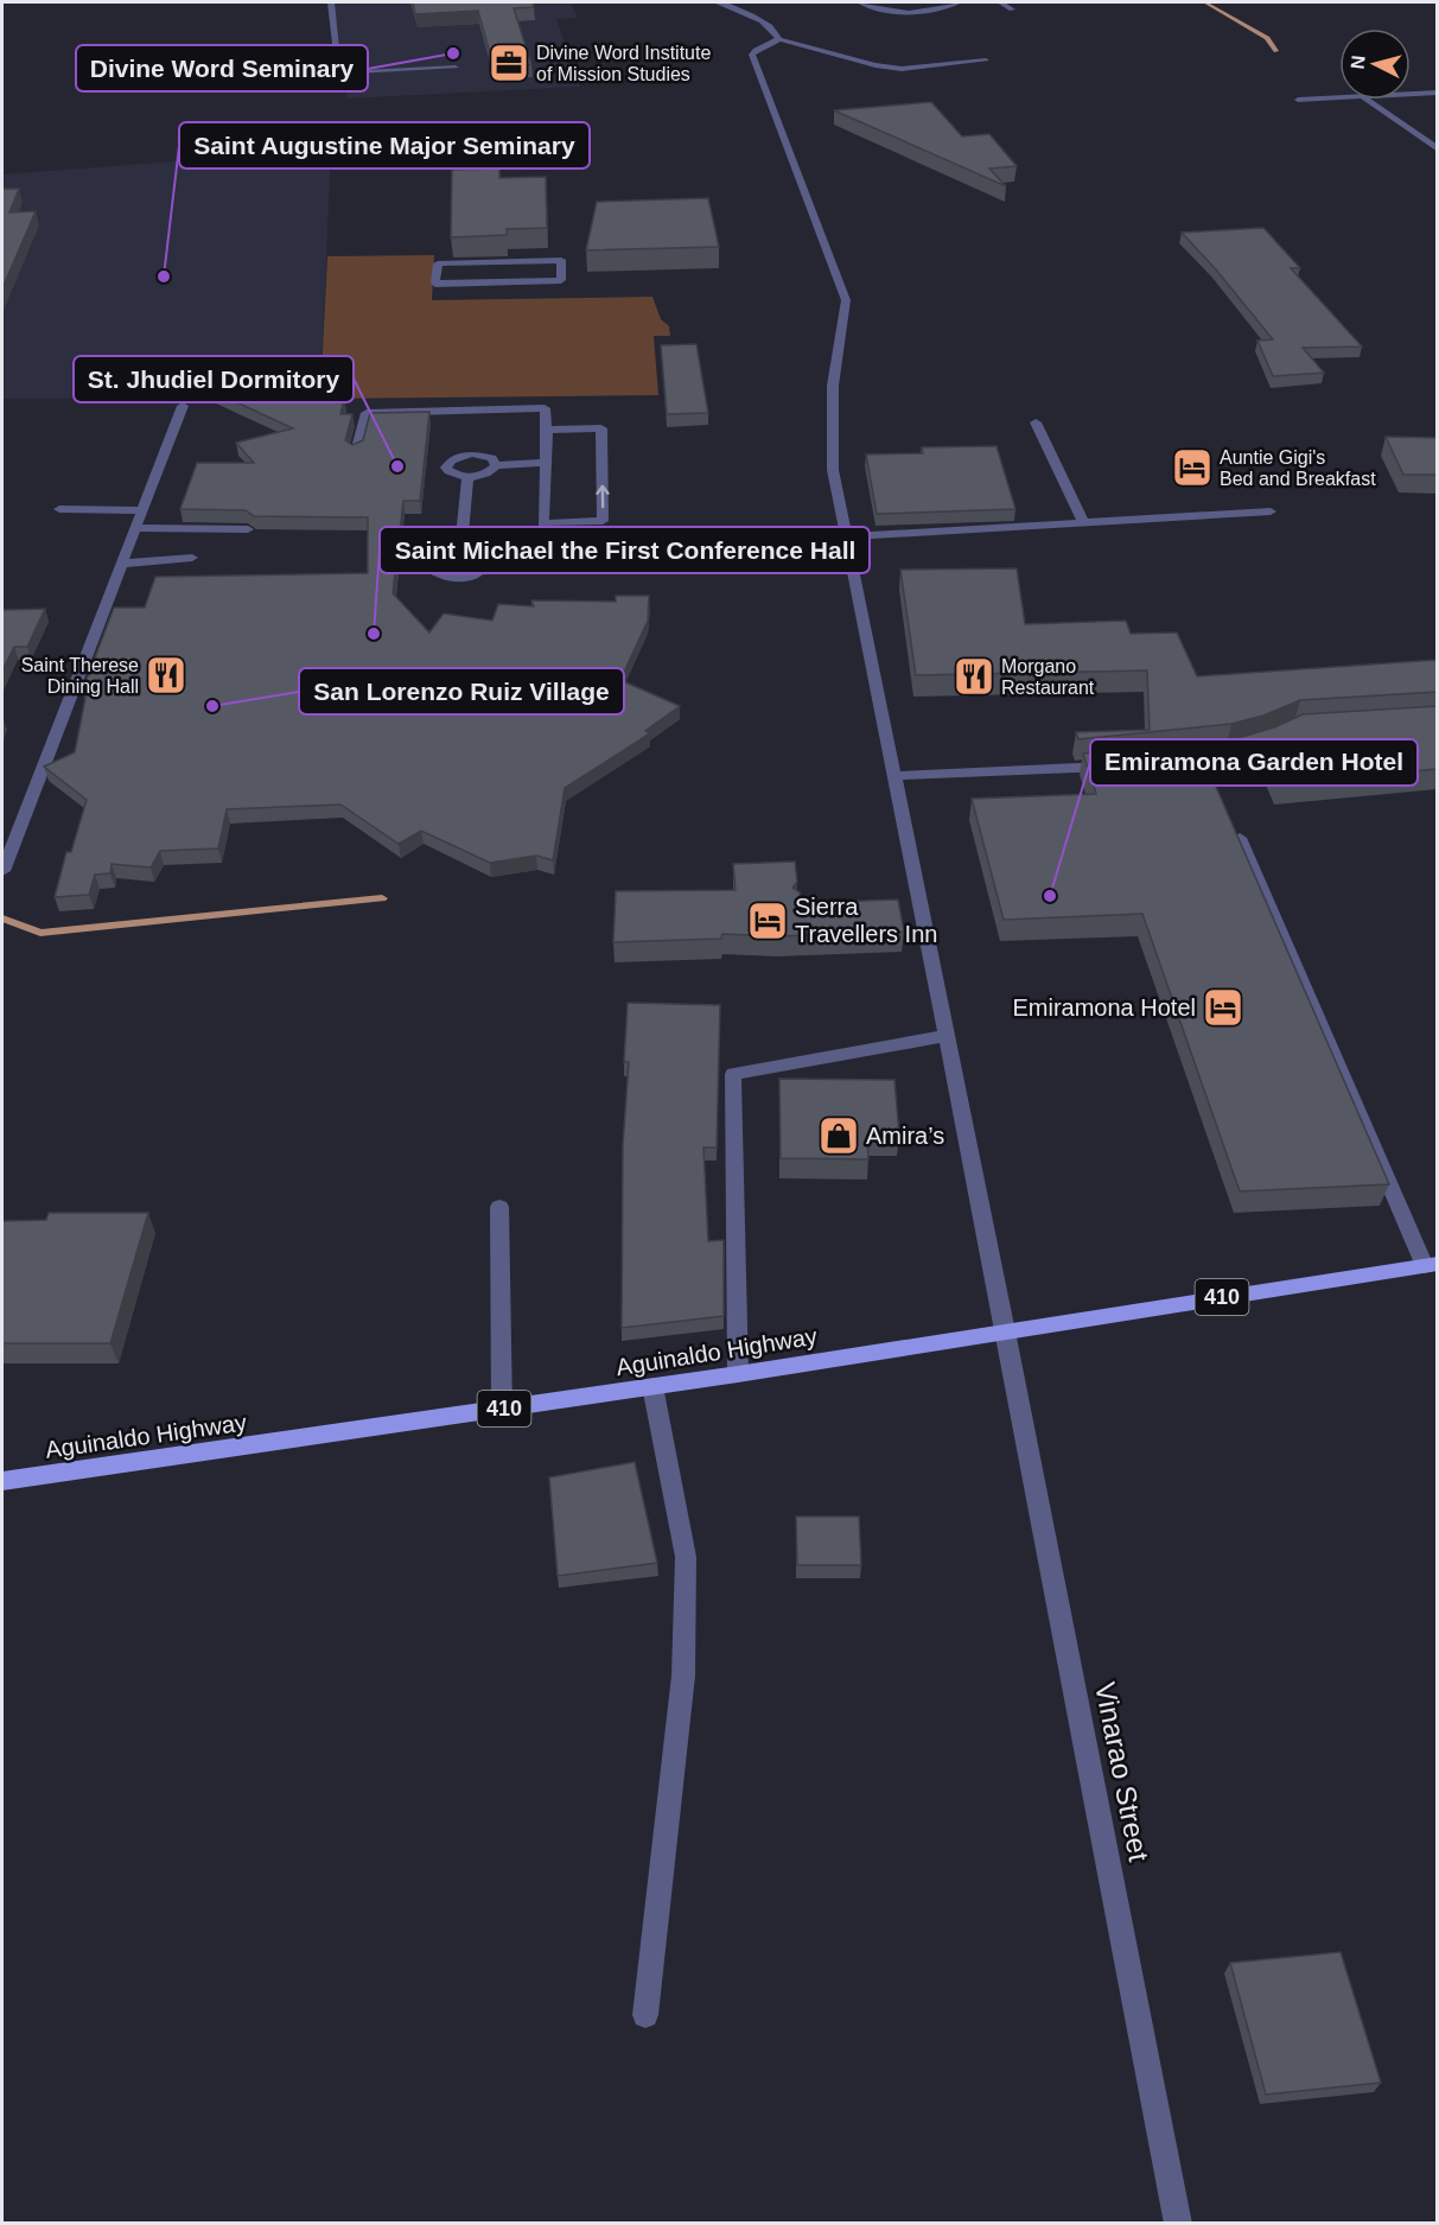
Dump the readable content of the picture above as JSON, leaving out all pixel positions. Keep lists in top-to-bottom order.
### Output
{
  "streets": {
    "main road": ["410", "Aguinaldo Highway"],
    "street": ["Vinarao Street"]
  },
  "crossings": [
    ["Aguinaldo Highway", "Vinarao Street"]
  ],
  "places": {
    "other": [
      "Divine Word Seminary",
      "Saint Augustine Major Seminary",
      "St. Jhudiel Dormitory",
      "Saint Michael the First Conference Hall",
      "San Lorenzo Ruiz Village",
      "Emiramona Garden Hotel"
    ],
    "office": ["Divine Word Institute of Mission Studies"],
    "hotel": ["Auntie Gigi's Bed and Breakfast", "Sierra Travellers Inn", "Emiramona Hotel"],
    "restaurant": ["Saint Therese Dining Hall", "Morgano Restaurant"],
    "shop": ["Amira’s"]
  },
  "north": "left"
}
